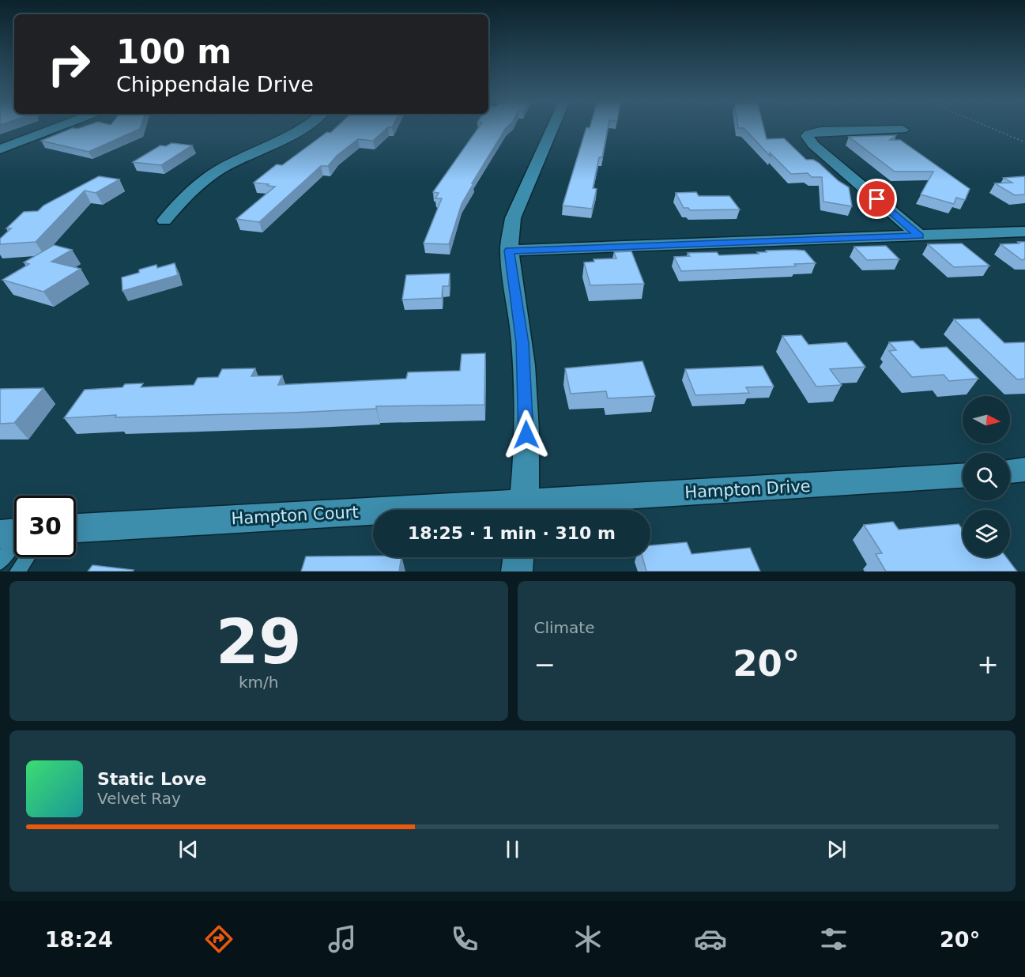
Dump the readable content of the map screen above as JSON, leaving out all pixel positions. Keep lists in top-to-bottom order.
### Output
{
  "streets": {
    "street": ["Hampton Drive", "Hampton Court"]
  },
  "north": "right",
  "page": {
    "turn": ["100 m", "Chippendale Drive"],
    "limit": "30",
    "trip": "18:25 · 1 min · 310 m",
    "tile": [
      ["29", "km/h"],
      "Climate"
    ],
    "heat": ["−", "20°", "+"],
    "song": ["Static Love", "Velvet Ray"],
    "tabs": ["18:24", "20°"]
  }
}
